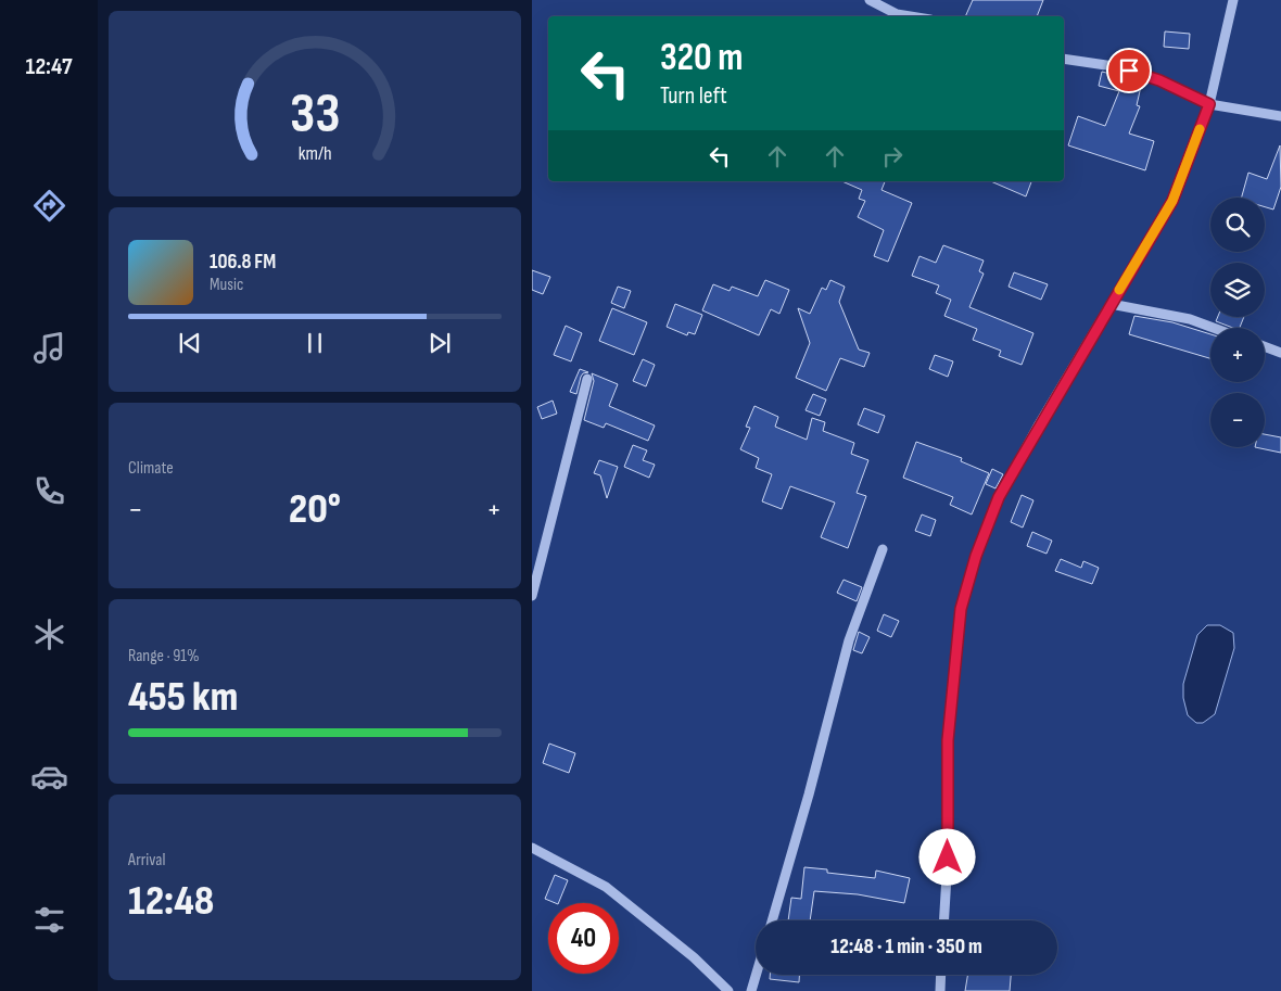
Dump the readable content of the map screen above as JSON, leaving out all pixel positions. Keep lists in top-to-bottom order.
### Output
{
  "page": {
    "tabs": "12:47",
    "turn": ["320 m", "Turn left"],
    "map_buttons": ["+", "−"],
    "song": ["106.8 FM", "Music"],
    "tile": [
      "Climate",
      ["Range · 91%", "455 km"],
      ["Arrival", "12:48"]
    ],
    "heat": ["−", "20°", "+"],
    "limit": "40",
    "trip": "12:48 · 1 min · 350 m",
    "gauge": ["33", "km/h"]
  }
}
